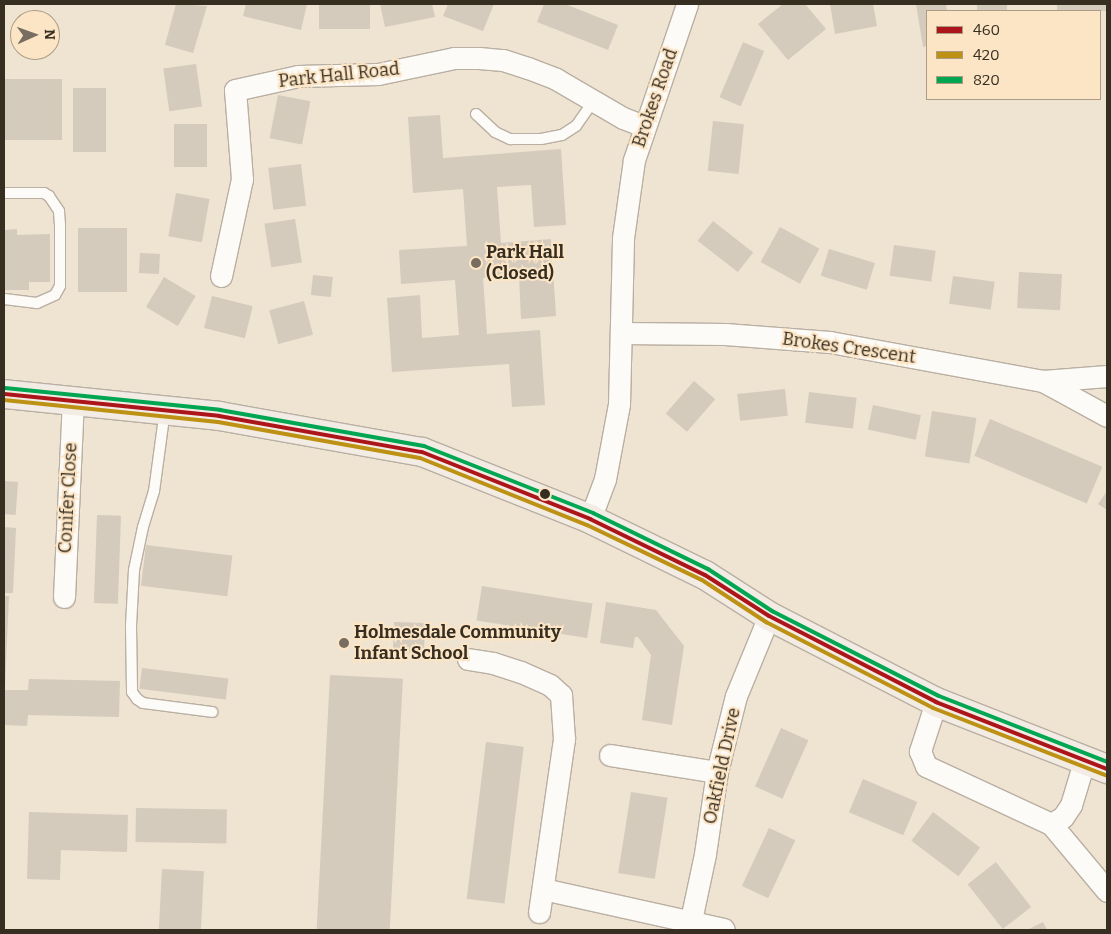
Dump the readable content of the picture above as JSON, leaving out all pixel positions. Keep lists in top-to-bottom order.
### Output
{
  "streets": {
    "street": [
      "Park Hall Road",
      "Brokes Road",
      "Brokes Crescent",
      "Conifer Close",
      "Oakfield Drive"
    ]
  },
  "crossings": [
    ["Park Hall Road", "Brokes Road"],
    ["Brokes Road", "Brokes Crescent"]
  ],
  "places": ["Park Hall (Closed)", "Holmesdale Community Infant School"],
  "lines": ["transit line 820", "transit line 460", "transit line 420"],
  "legend": ["460", "420", "820"],
  "north": "right"
}
